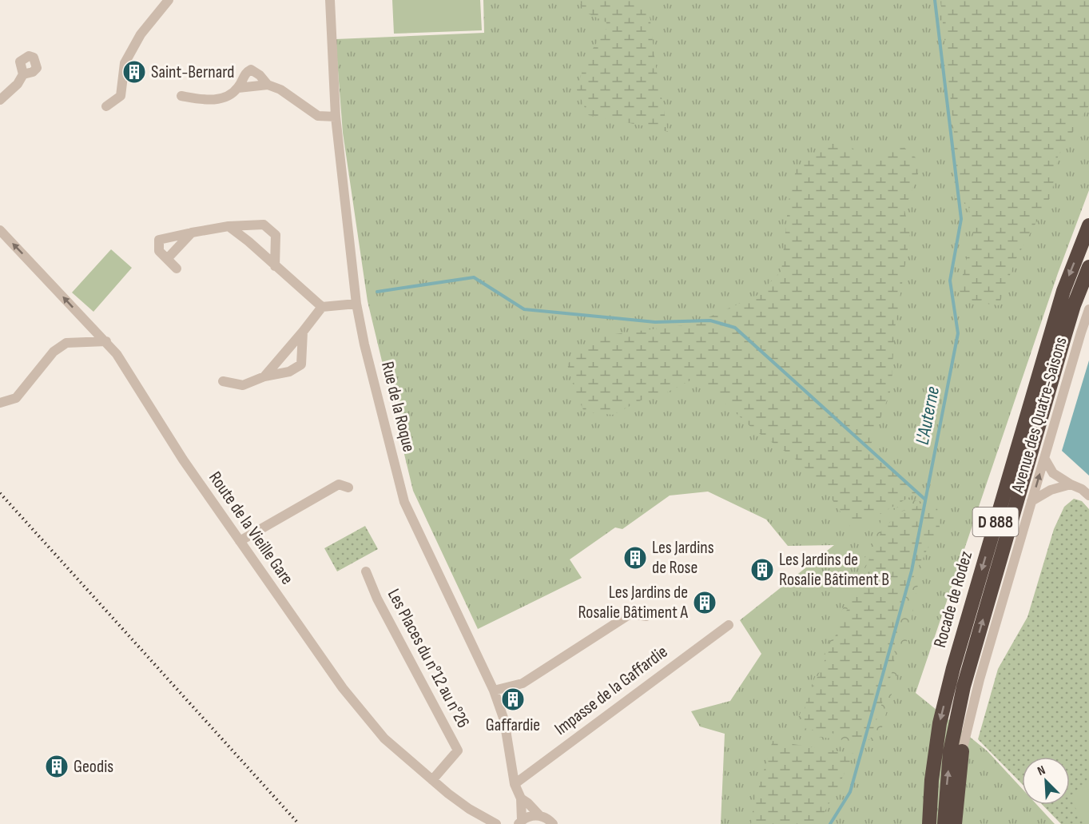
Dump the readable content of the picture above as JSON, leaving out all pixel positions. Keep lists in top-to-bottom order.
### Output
{
  "streets": {
    "highway": ["D 888", "Rocade de Rodez"],
    "street": [
      "Rue de la Roque",
      "Avenue des Quatre-Saisons",
      "Route de la Vieille Gare",
      "Les Places du n°12 au n°26",
      "Impasse de la Gaffardie"
    ]
  },
  "crossings": [
    ["Rue de la Roque", "Impasse de la Gaffardie"],
    ["Route de la Vieille Gare", "Les Places du n°12 au n°26"]
  ],
  "water": ["L'Auterne"],
  "places": {
    "building": [
      "Saint-Bernard",
      "Les Jardins de Rose",
      "Les Jardins de Rosalie Bâtiment B",
      "Les Jardins de Rosalie Bâtiment A",
      "Gaffardie",
      "Geodis"
    ]
  },
  "north": "top left"
}
